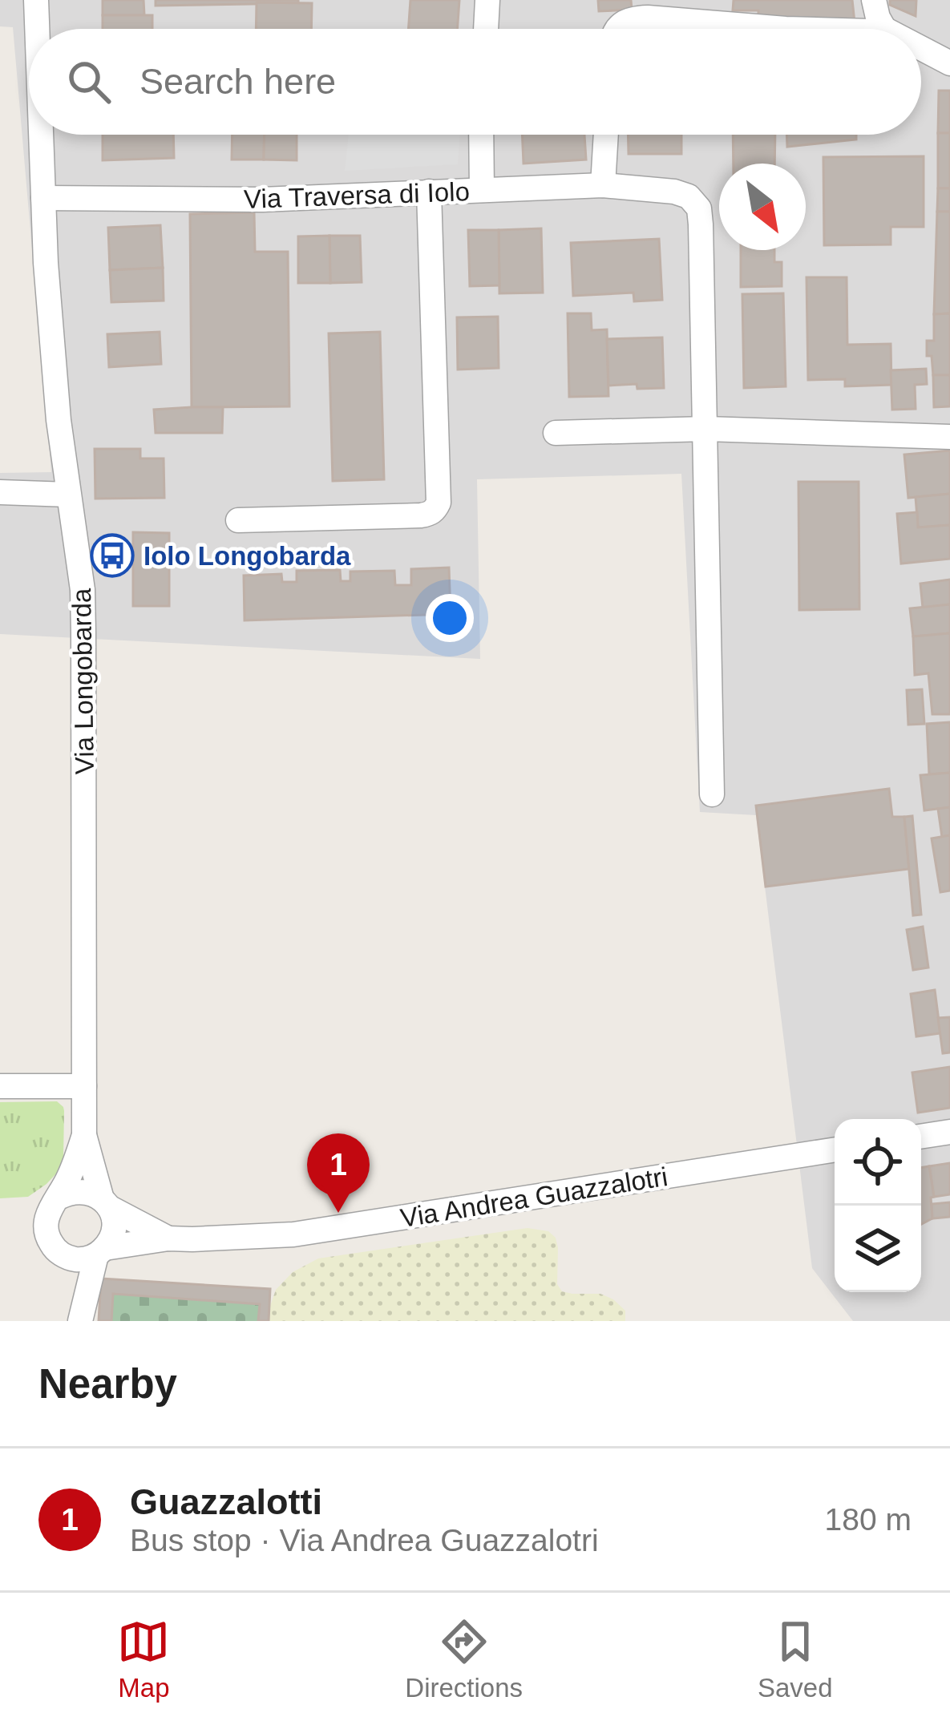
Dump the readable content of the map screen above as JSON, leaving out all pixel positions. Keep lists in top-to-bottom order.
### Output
{
  "streets": {
    "street": ["Via Traversa di Iolo", "Via Longobarda", "Via Andrea Guazzalotri"]
  },
  "crossings": [
    ["Via Traversa di Iolo", "Via Longobarda"],
    ["Via Longobarda", "Via Andrea Guazzalotri"]
  ],
  "places": {
    "bus stop": ["Iolo Longobarda"]
  },
  "north": "bottom right",
  "page": {
    "search": "Search here",
    "pins": "1",
    "heading": "Nearby",
    "list": [
      {
        "mark": "1",
        "name": "Guazzalotti",
        "note": "Bus stop · Via Andrea Guazzalotri",
        "value": "180 m"
      }
    ],
    "nav": ["Map", "Directions", "Saved"]
  }
}
